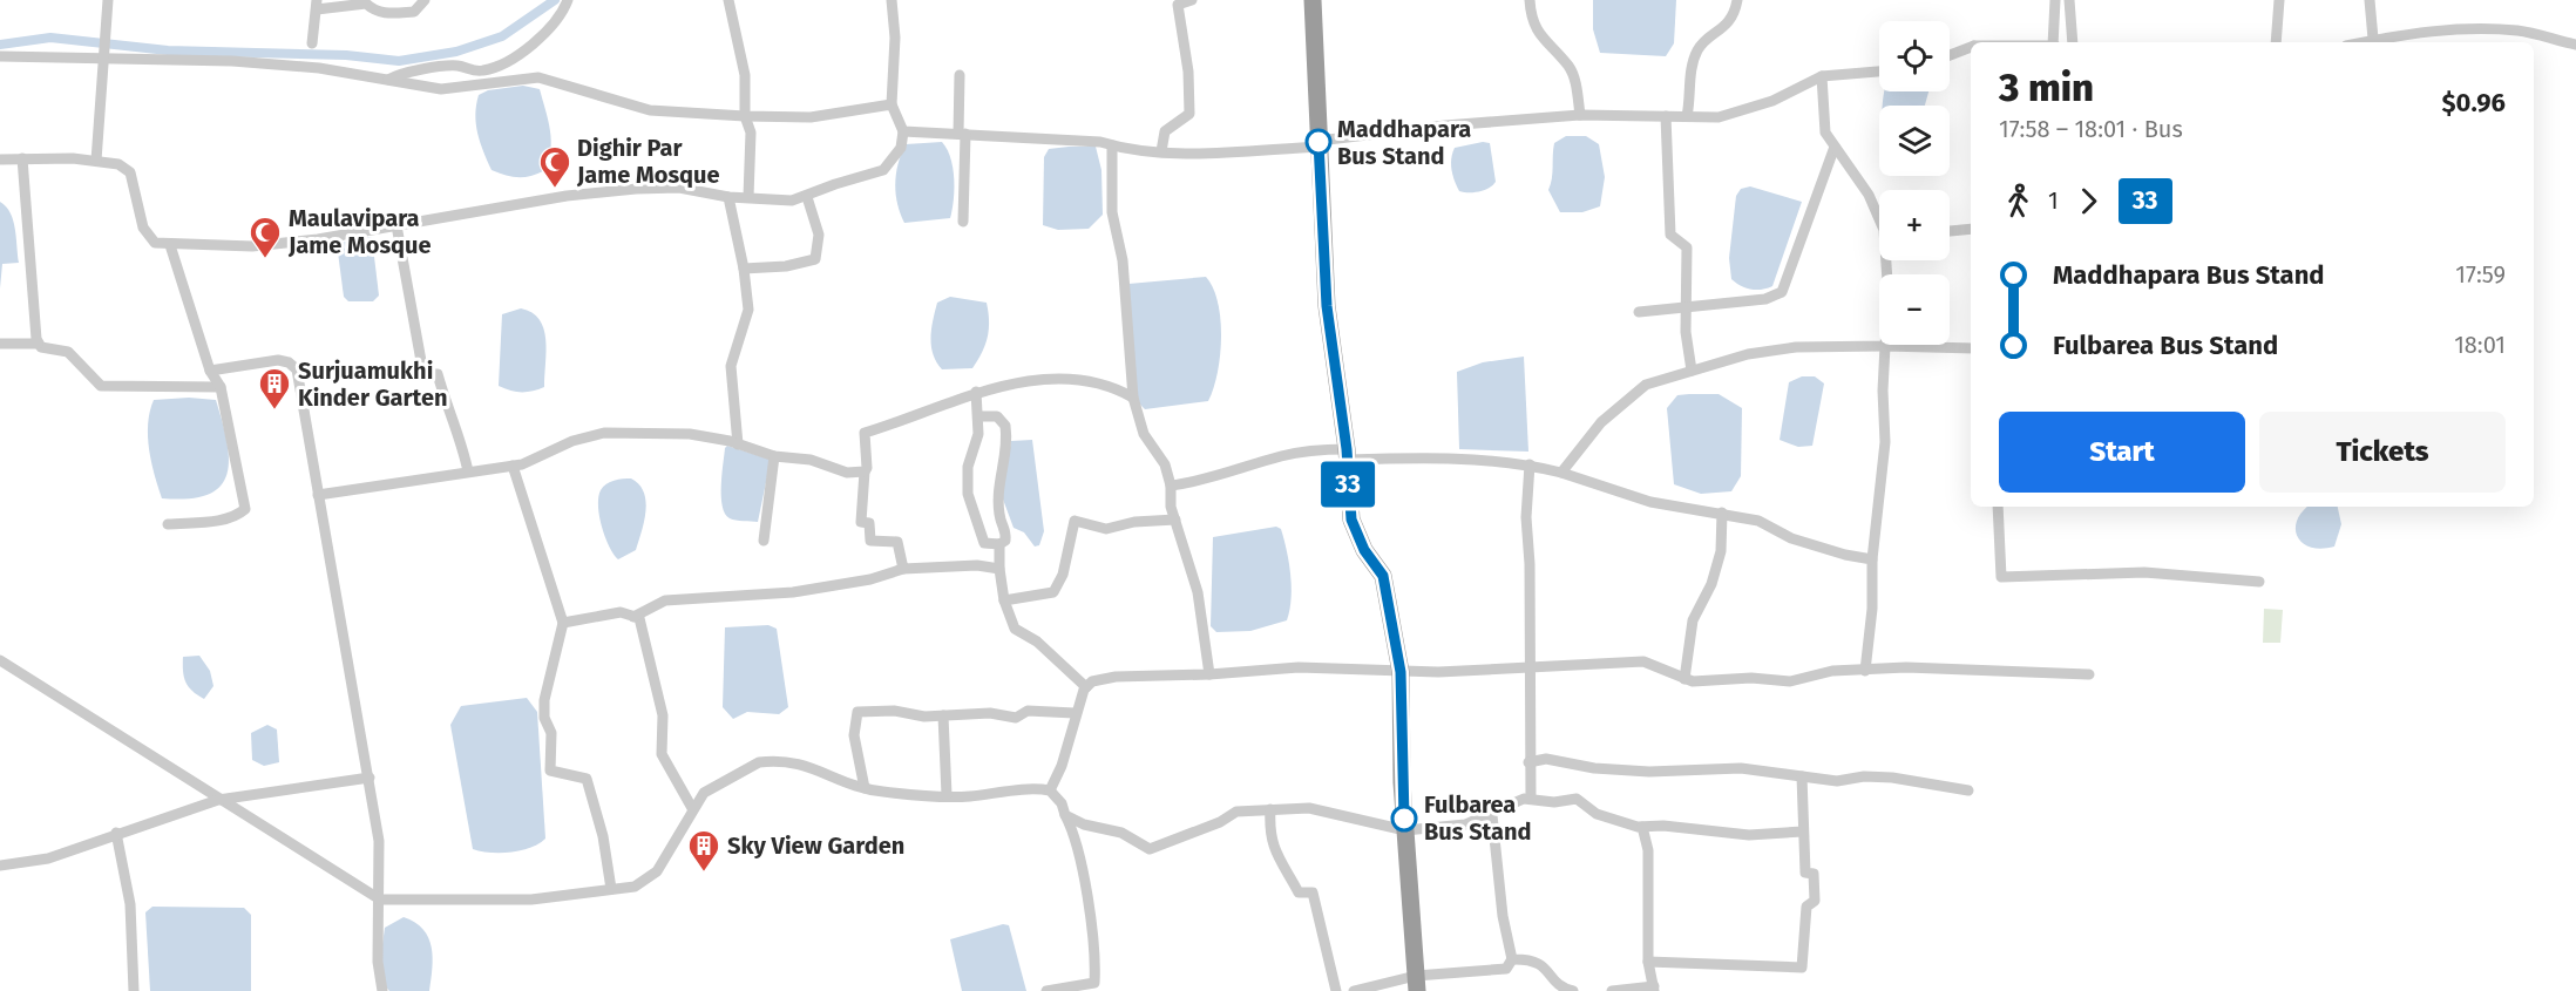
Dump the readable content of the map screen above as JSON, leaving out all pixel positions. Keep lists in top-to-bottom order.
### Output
{
  "places": {
    "other": ["Maddhapara Bus Stand", "Fulbarea Bus Stand"],
    "mosque": ["Dighir Par Jame Mosque", "Maulavipara Jame Mosque"],
    "building": ["Surjuamukhi Kinder Garten", "Sky View Garden"]
  },
  "lines": ["bus line 33"],
  "page": {
    "on_map": "33",
    "map_buttons": ["+", "−"],
    "heading": ["3 min", "17:58 – 18:01 · Bus", "$0.96"],
    "legs": ["1", "33"],
    "list": [
      {
        "name": "Maddhapara Bus Stand",
        "value": "17:59"
      },
      {
        "name": "Fulbarea Bus Stand",
        "value": "18:01"
      }
    ],
    "buttons": ["Start", "Tickets"]
  }
}
